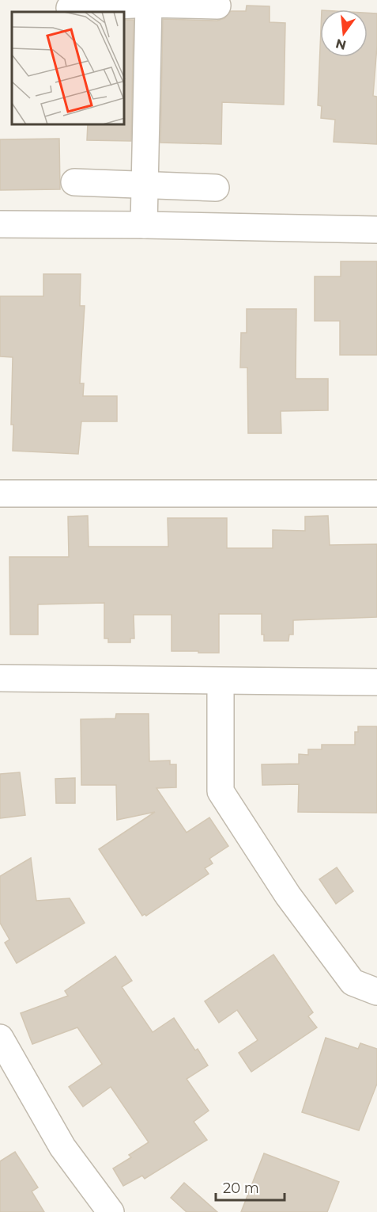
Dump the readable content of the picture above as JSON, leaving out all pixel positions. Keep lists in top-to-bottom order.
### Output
{
  "scale_bar": "20 m",
  "north": "bottom"
}
